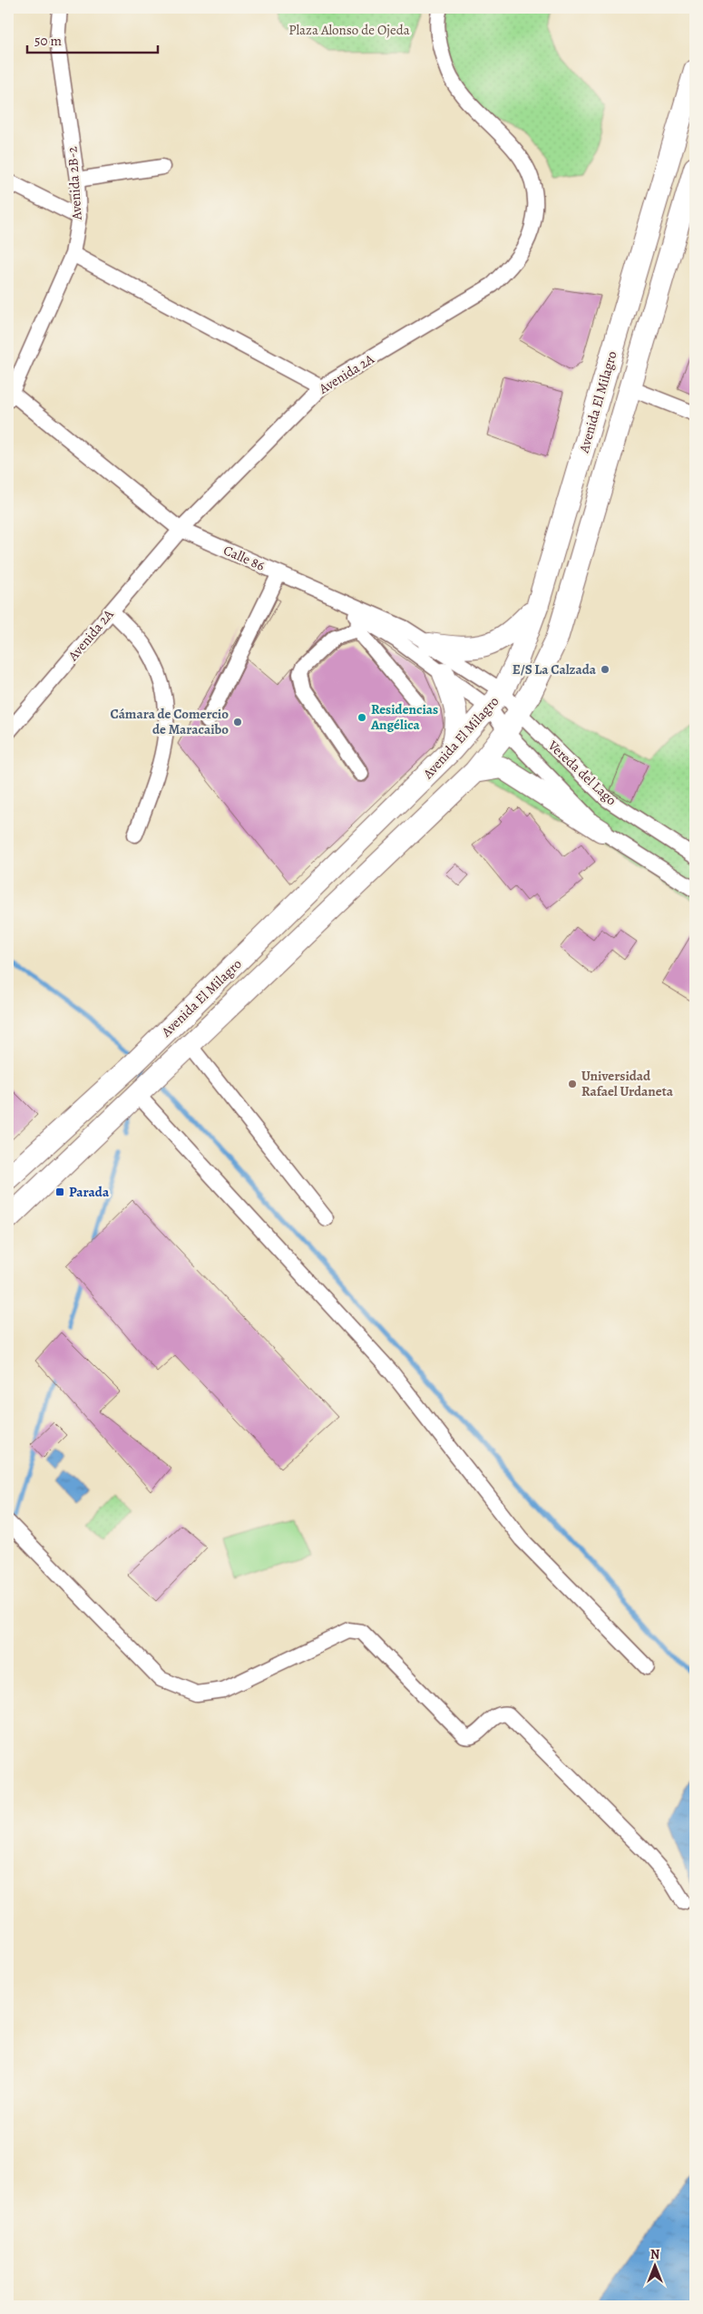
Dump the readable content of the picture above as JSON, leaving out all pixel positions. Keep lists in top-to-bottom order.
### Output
{
  "streets": {
    "main road": ["Avenida El Milagro"],
    "street": [
      "Avenida 2B-2",
      "Avenida 2A",
      "Calle 86",
      "Vereda del Lago"
    ]
  },
  "crossings": [
    ["Avenida 2B-2", "Calle 86"],
    ["Avenida 2A", "Calle 86"],
    ["Avenida El Milagro", "Calle 86"],
    ["Avenida El Milagro", "Vereda del Lago"],
    ["Calle 86", "Vereda del Lago"]
  ],
  "parks": ["Plaza Alonso de Ojeda"],
  "places": {
    "other": [
      "E/S La Calzada",
      "Residencias Angélica",
      "Cámara de Comercio de Maracaibo",
      "Universidad Rafael Urdaneta"
    ],
    "transit": ["Parada"]
  },
  "scale_bar": "50 m",
  "north": "top"
}
